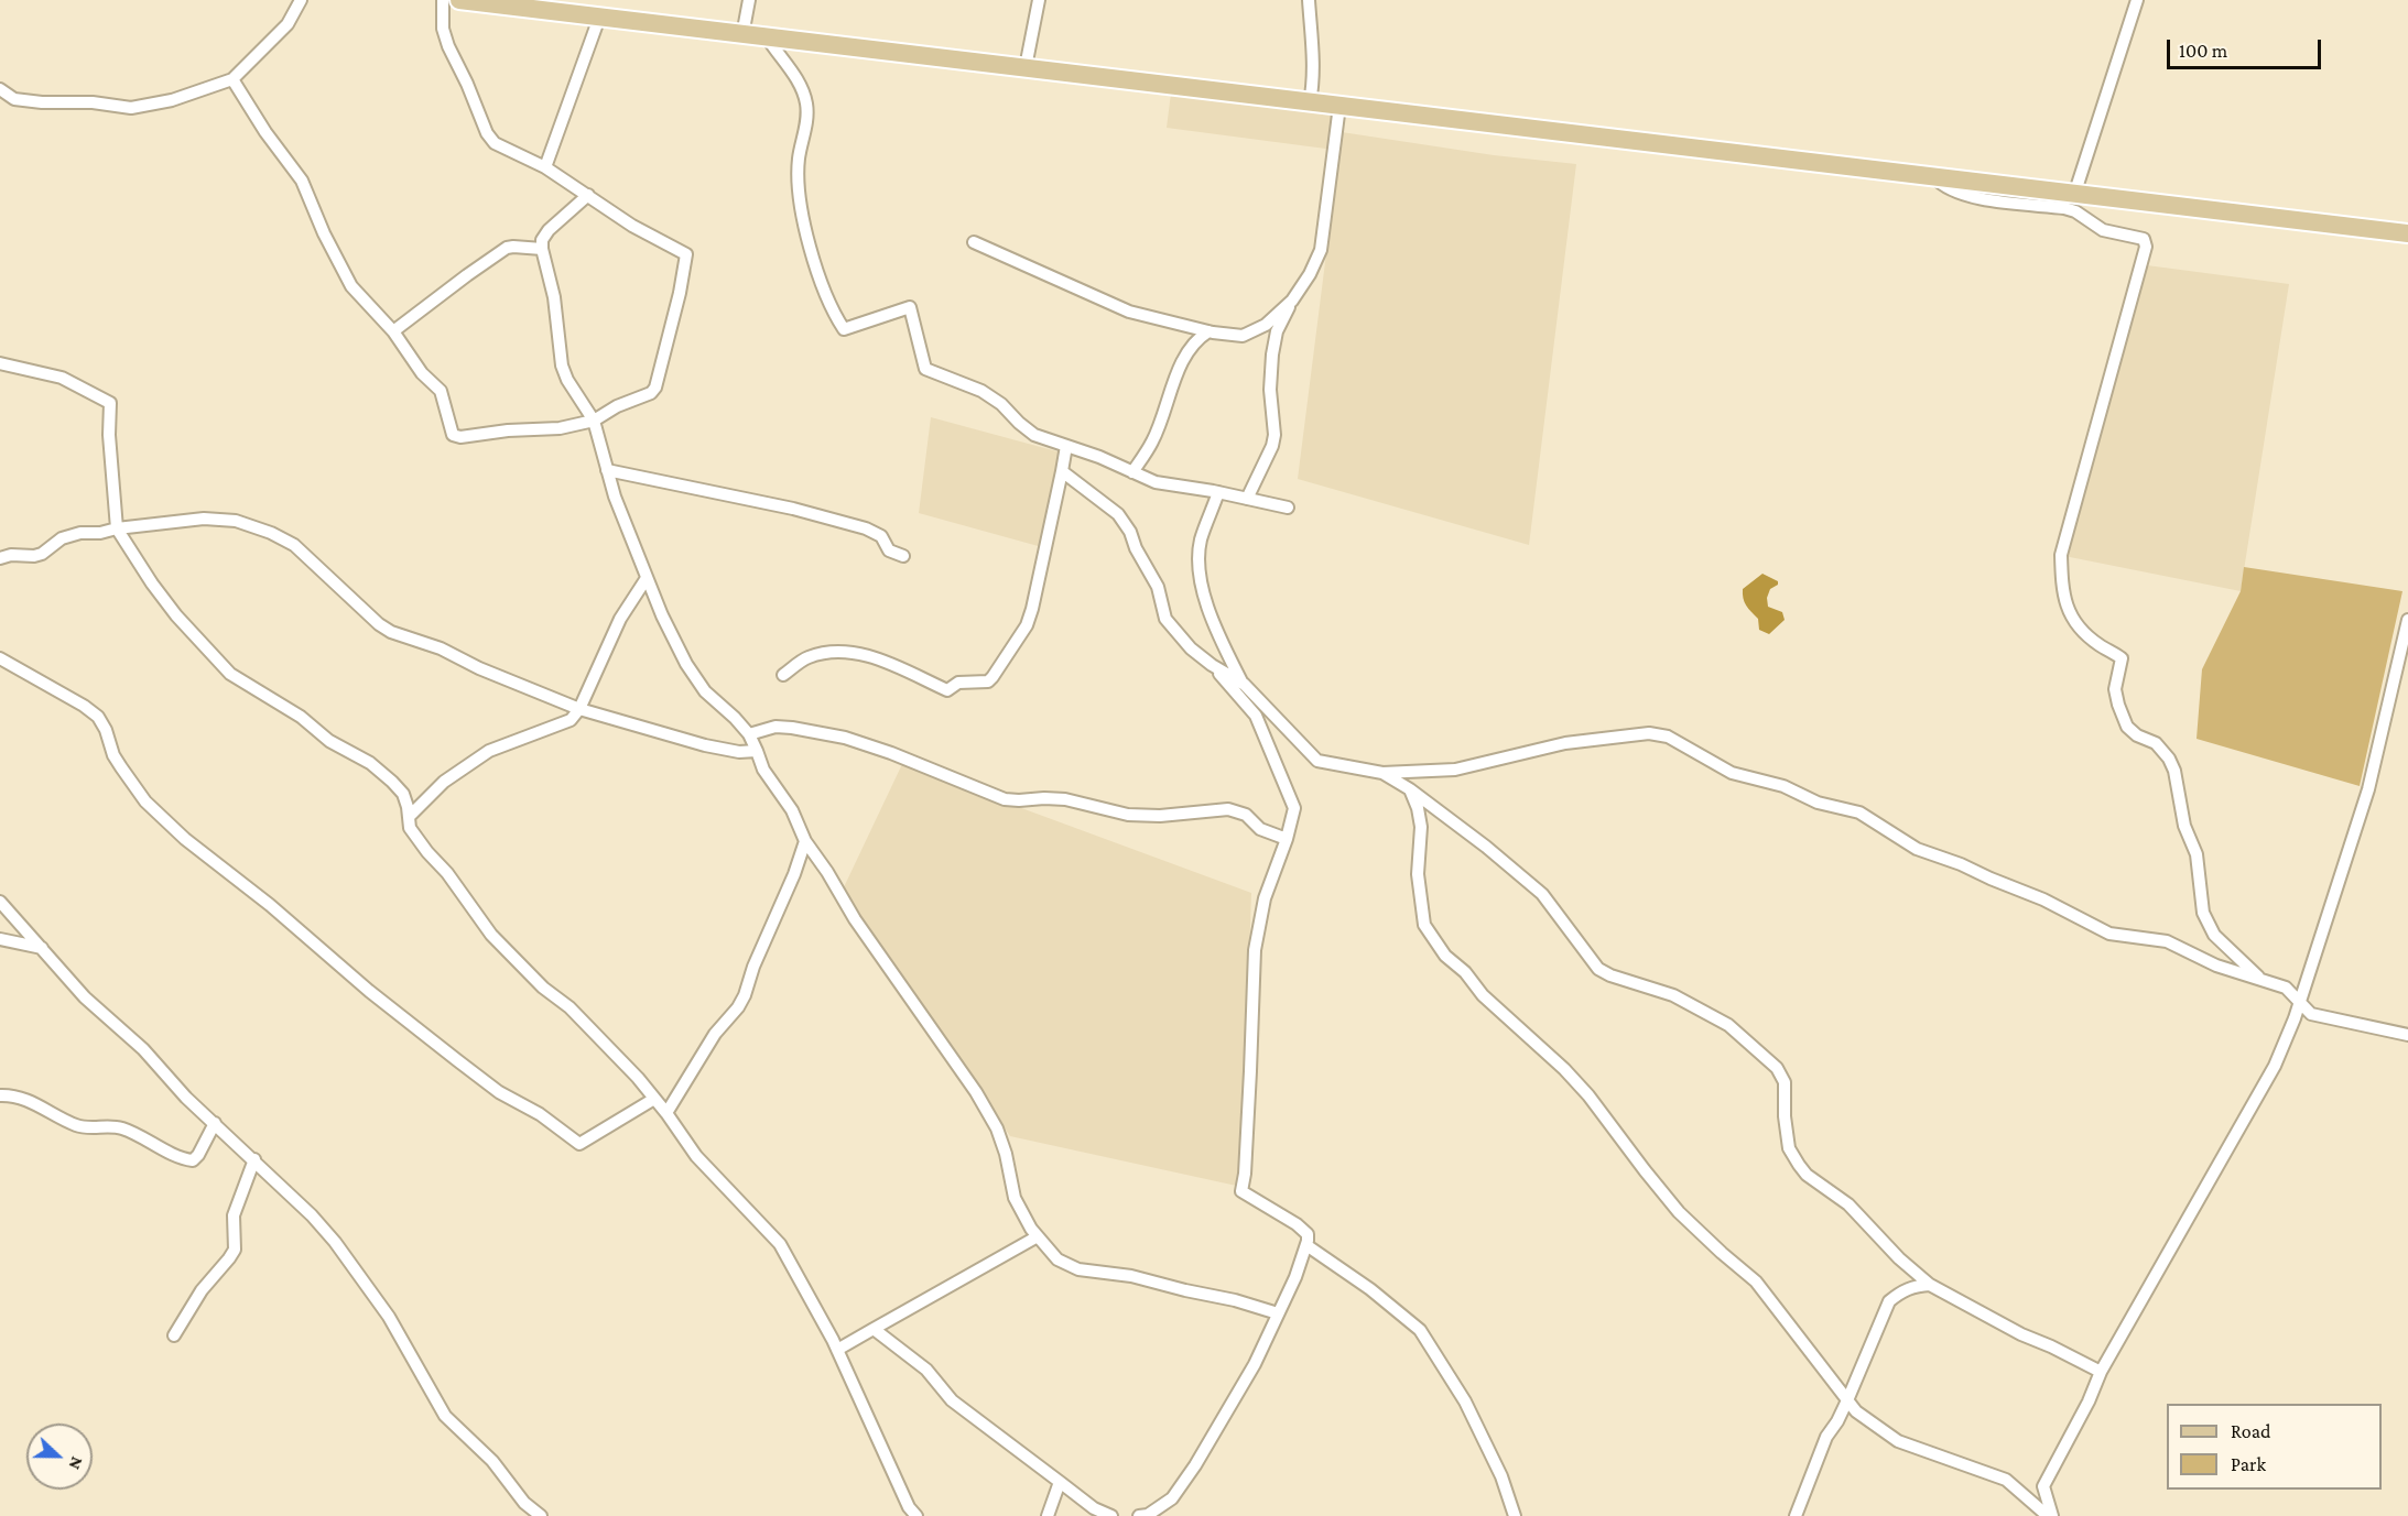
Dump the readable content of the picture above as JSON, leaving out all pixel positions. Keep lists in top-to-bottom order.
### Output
{
  "legend": ["Road", "Park"],
  "scale_bar": "100 m",
  "north": "right"
}
